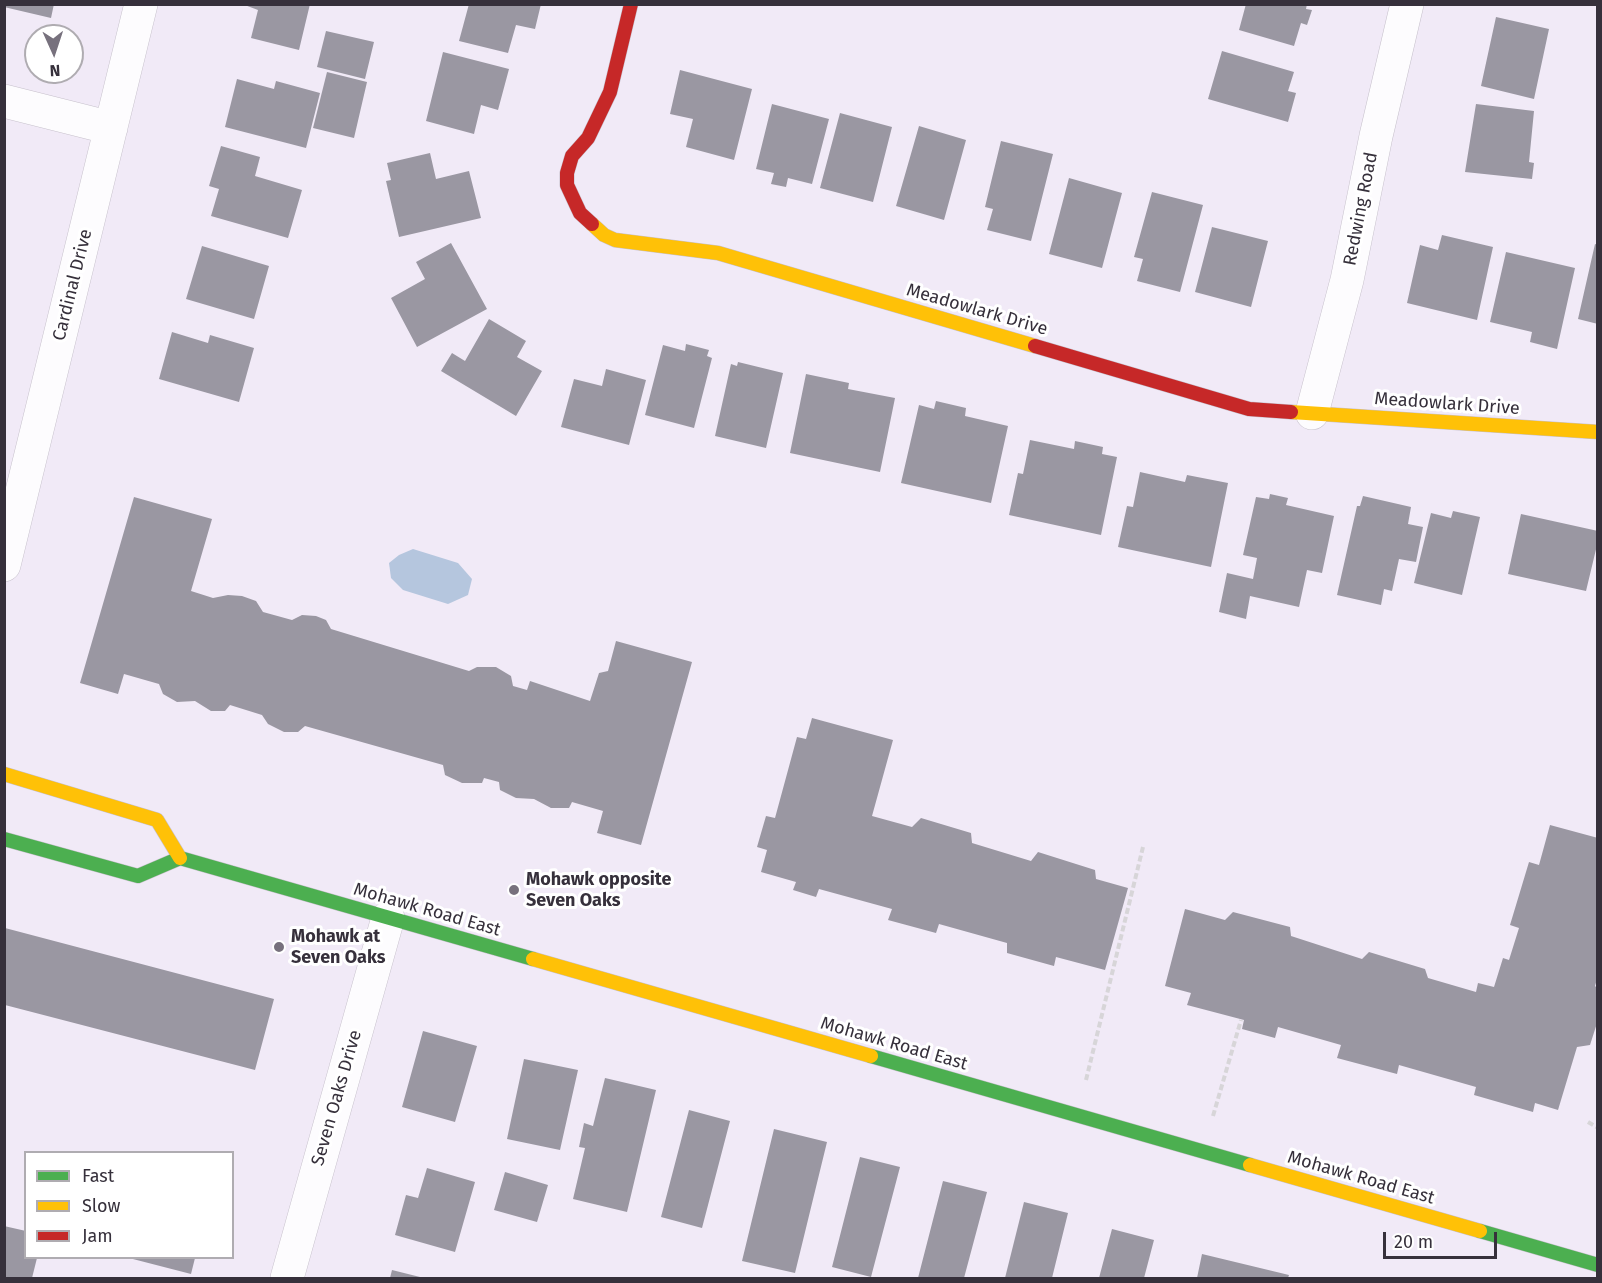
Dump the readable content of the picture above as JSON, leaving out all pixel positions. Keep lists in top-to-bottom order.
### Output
{
  "streets": {
    "main road": ["Meadowlark Drive", "Mohawk Road East"],
    "street": ["Redwing Road", "Cardinal Drive", "Seven Oaks Drive"]
  },
  "crossings": [
    ["Redwing Road", "Meadowlark Drive"],
    ["Mohawk Road East", "Seven Oaks Drive"]
  ],
  "places": ["Mohawk opposite Seven Oaks", "Mohawk at Seven Oaks"],
  "legend": ["Fast", "Slow", "Jam"],
  "scale_bar": "20 m",
  "north": "bottom"
}
